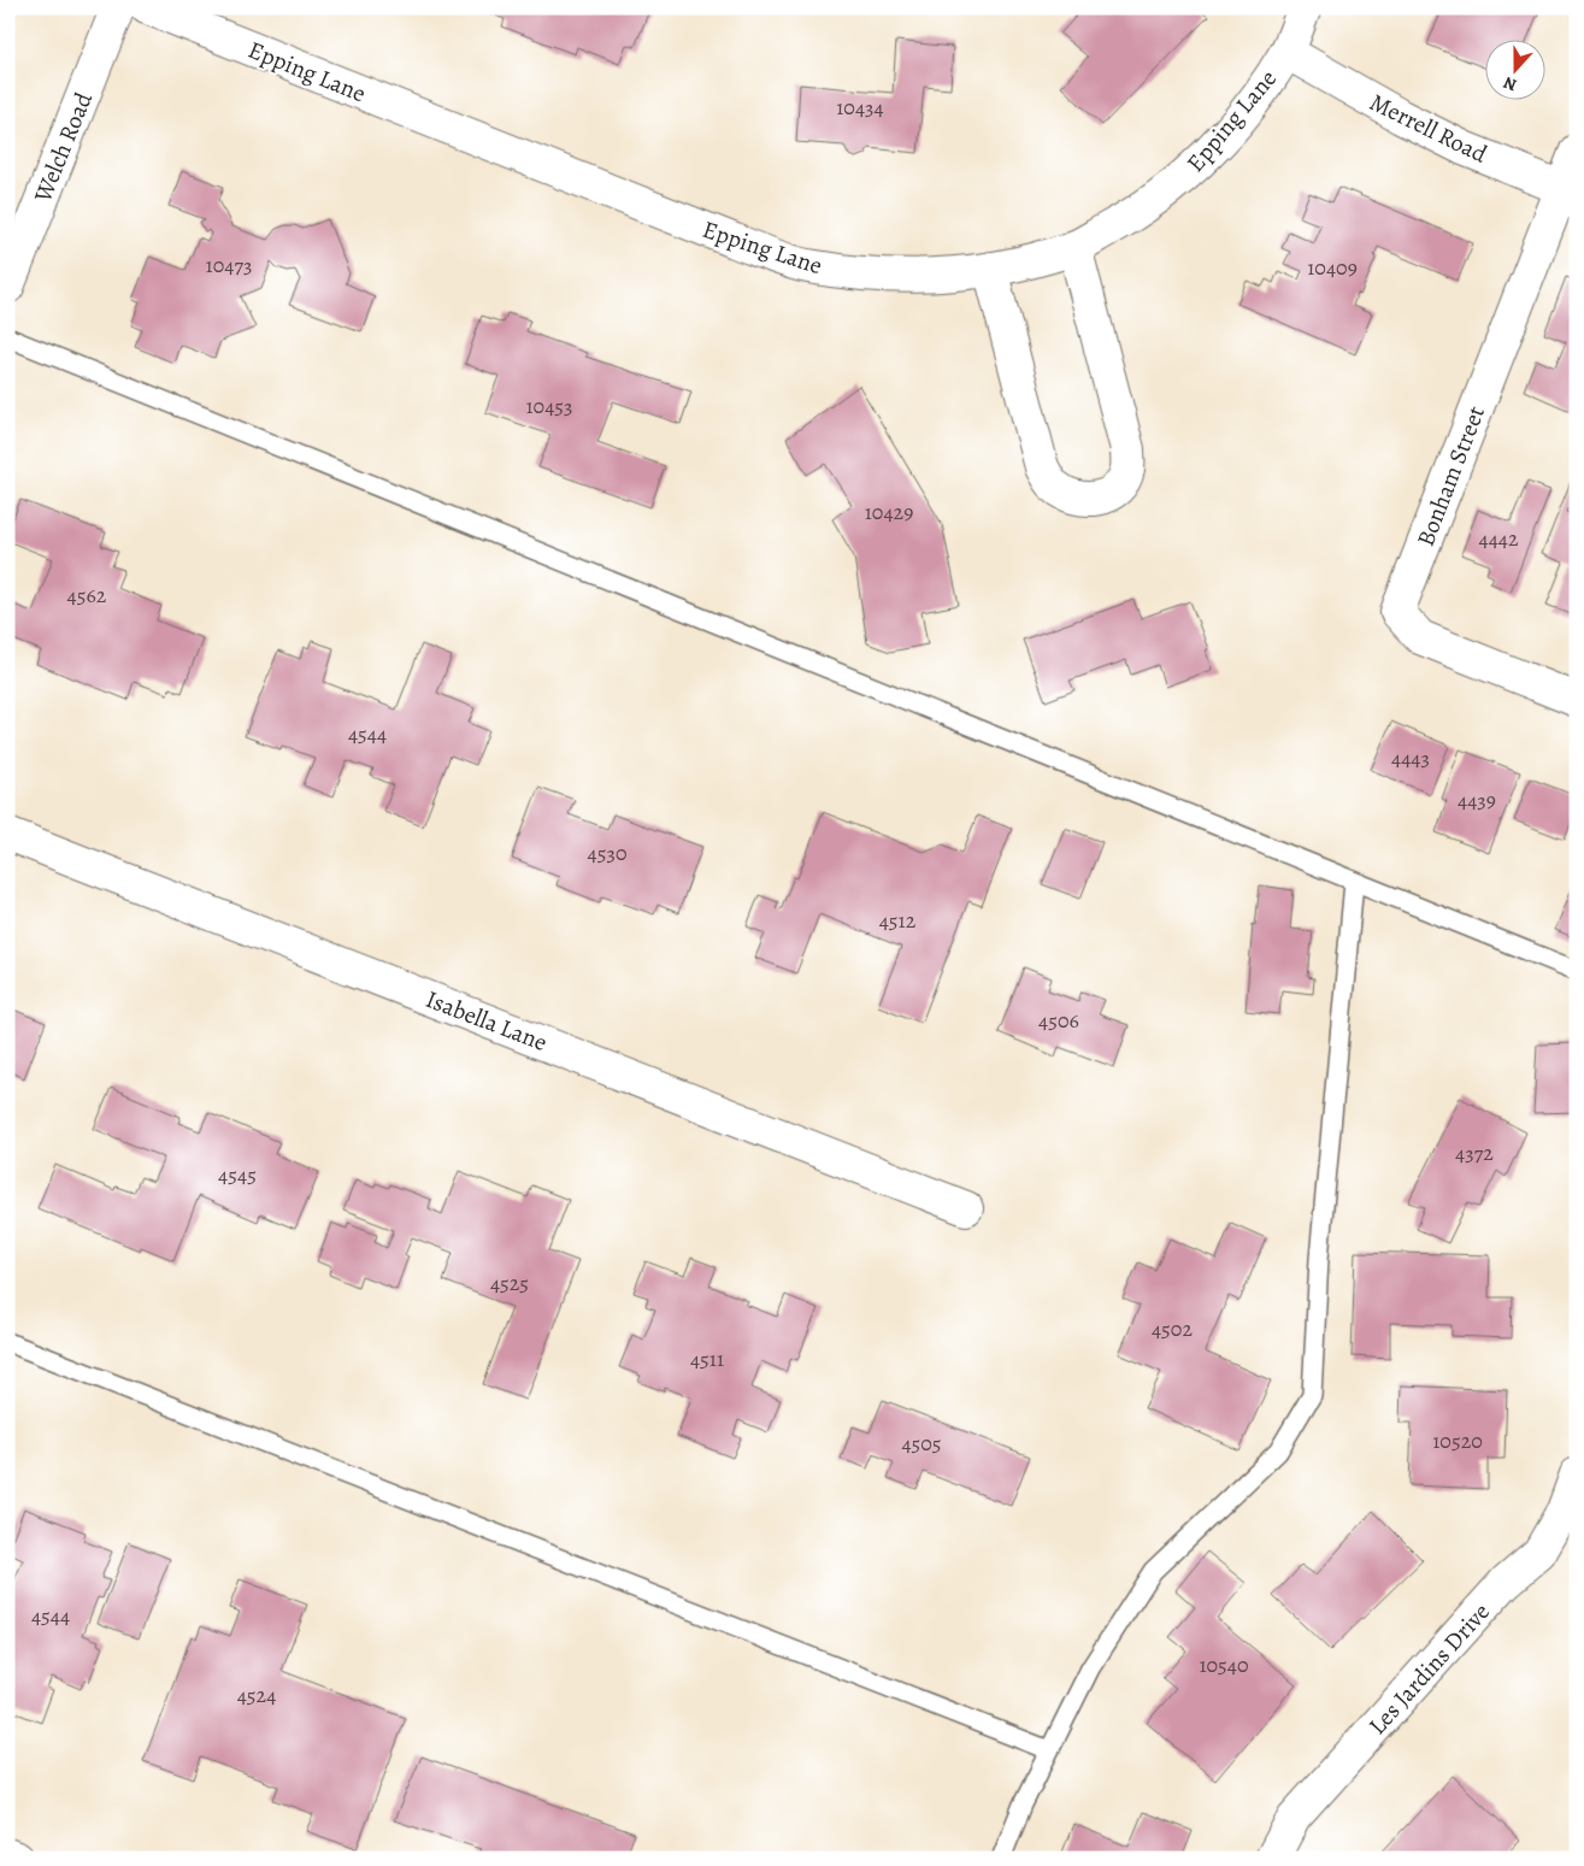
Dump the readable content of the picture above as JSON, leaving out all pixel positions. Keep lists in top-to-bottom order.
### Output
{
  "streets": {
    "street": [
      "Epping Lane",
      "Merrell Road",
      "Welch Road",
      "Bonham Street",
      "Isabella Lane",
      "Les Jardins Drive"
    ]
  },
  "crossings": [
    ["Epping Lane", "Merrell Road"],
    ["Merrell Road", "Bonham Street"]
  ],
  "house_numbers": [
    "10434",
    "10473",
    "10409",
    "10453",
    "10429",
    "4442",
    "4562",
    "4544",
    "4443",
    "4439",
    "4530",
    "4512",
    "4506",
    "4372",
    "4545",
    "4525",
    "4502",
    "4511",
    "10520",
    "4505",
    "4544",
    "10540",
    "4524"
  ],
  "north": "bottom"
}
